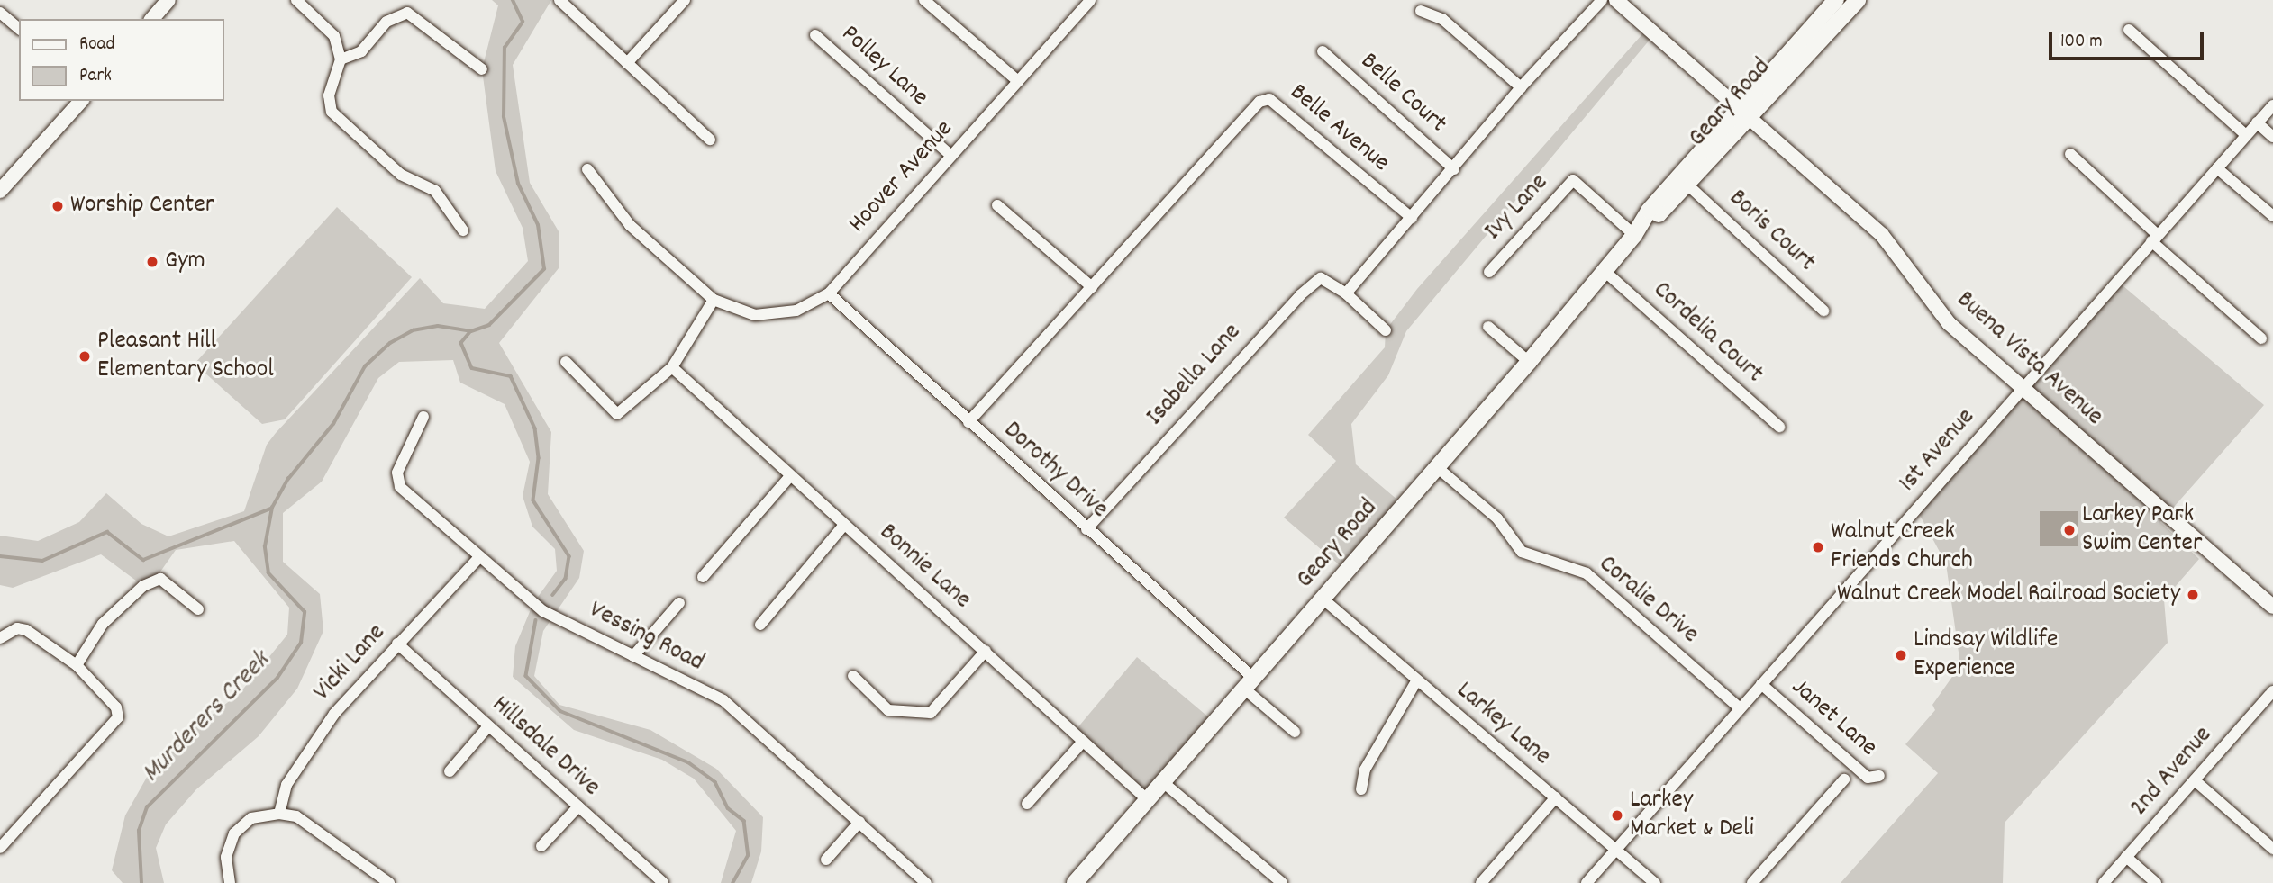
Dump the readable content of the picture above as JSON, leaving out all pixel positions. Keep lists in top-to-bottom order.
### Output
{
  "streets": {
    "main road": ["Geary Road"],
    "street": [
      "Polley Lane",
      "Belle Court",
      "Belle Avenue",
      "Hoover Avenue",
      "Ivy Lane",
      "Boris Court",
      "Cordelia Court",
      "Buena Vista Avenue",
      "Isabella Lane",
      "1st Avenue",
      "Dorothy Drive",
      "Bonnie Lane",
      "Coralie Drive",
      "Vessing Road",
      "Vicki Lane",
      "Janet Lane",
      "Larkey Lane",
      "Hillsdale Drive",
      "2nd Avenue"
    ]
  },
  "crossings": [
    ["Polley Lane", "Hoover Avenue"],
    ["Geary Road", "Ivy Lane"],
    ["Geary Road", "Boris Court"],
    ["Geary Road", "Cordelia Court"],
    ["Geary Road", "Buena Vista Avenue"],
    ["Geary Road", "Dorothy Drive"],
    ["Geary Road", "Bonnie Lane"],
    ["Geary Road", "Coralie Drive"],
    ["Geary Road", "Larkey Lane"],
    ["Belle Avenue", "Dorothy Drive"],
    ["Hoover Avenue", "Dorothy Drive"],
    ["Buena Vista Avenue", "1st Avenue"],
    ["Isabella Lane", "Dorothy Drive"],
    ["1st Avenue", "Coralie Drive"],
    ["1st Avenue", "Janet Lane"],
    ["1st Avenue", "Larkey Lane"],
    ["Vessing Road", "Vicki Lane"],
    ["Vicki Lane", "Hillsdale Drive"]
  ],
  "water": ["Murderers Creek"],
  "places": [
    "Worship Center",
    "Gym",
    "Pleasant Hill Elementary School",
    "Larkey Park Swim Center",
    "Walnut Creek Friends Church",
    "Walnut Creek Model Railroad Society",
    "Lindsay Wildlife Experience",
    "Larkey Market & Deli"
  ],
  "legend": ["Road", "Park"],
  "scale_bar": "100 m"
}
